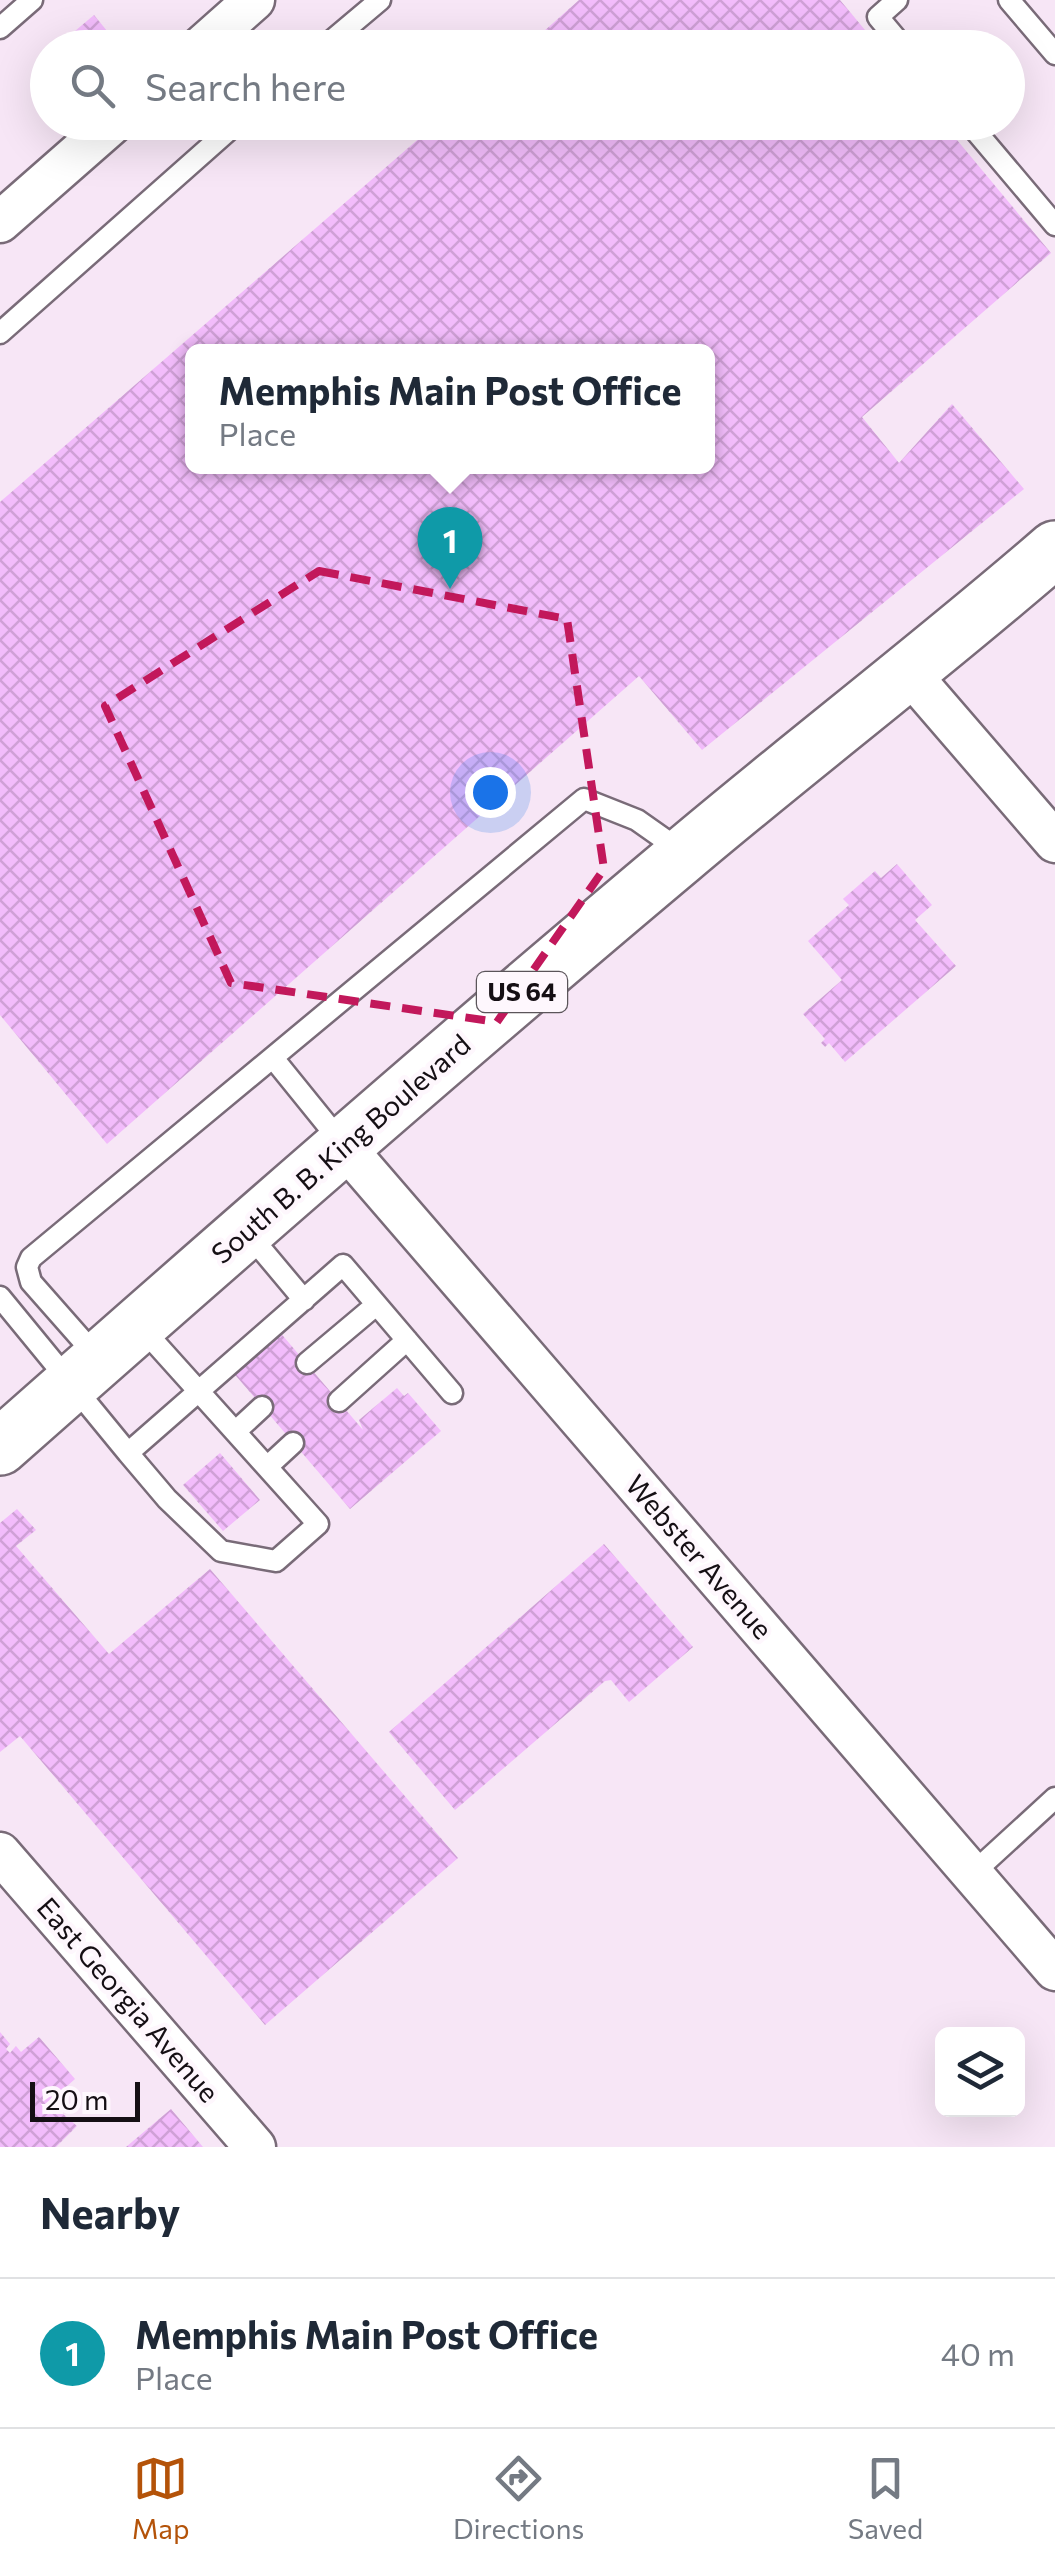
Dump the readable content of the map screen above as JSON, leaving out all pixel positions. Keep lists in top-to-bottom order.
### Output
{
  "streets": {
    "main road": ["US 64", "South B. B. King Boulevard"],
    "street": ["Webster Avenue", "East Georgia Avenue"]
  },
  "crossings": [
    ["South B. B. King Boulevard", "Webster Avenue"]
  ],
  "scale_bar": "20 m",
  "page": {
    "search": "Search here",
    "popup": ["Memphis Main Post Office", "Place"],
    "pins": "1",
    "scale": "20 m",
    "heading": "Nearby",
    "list": [
      {
        "mark": "1",
        "name": "Memphis Main Post Office",
        "note": "Place",
        "value": "40 m"
      }
    ],
    "nav": ["Map", "Directions", "Saved"]
  }
}
